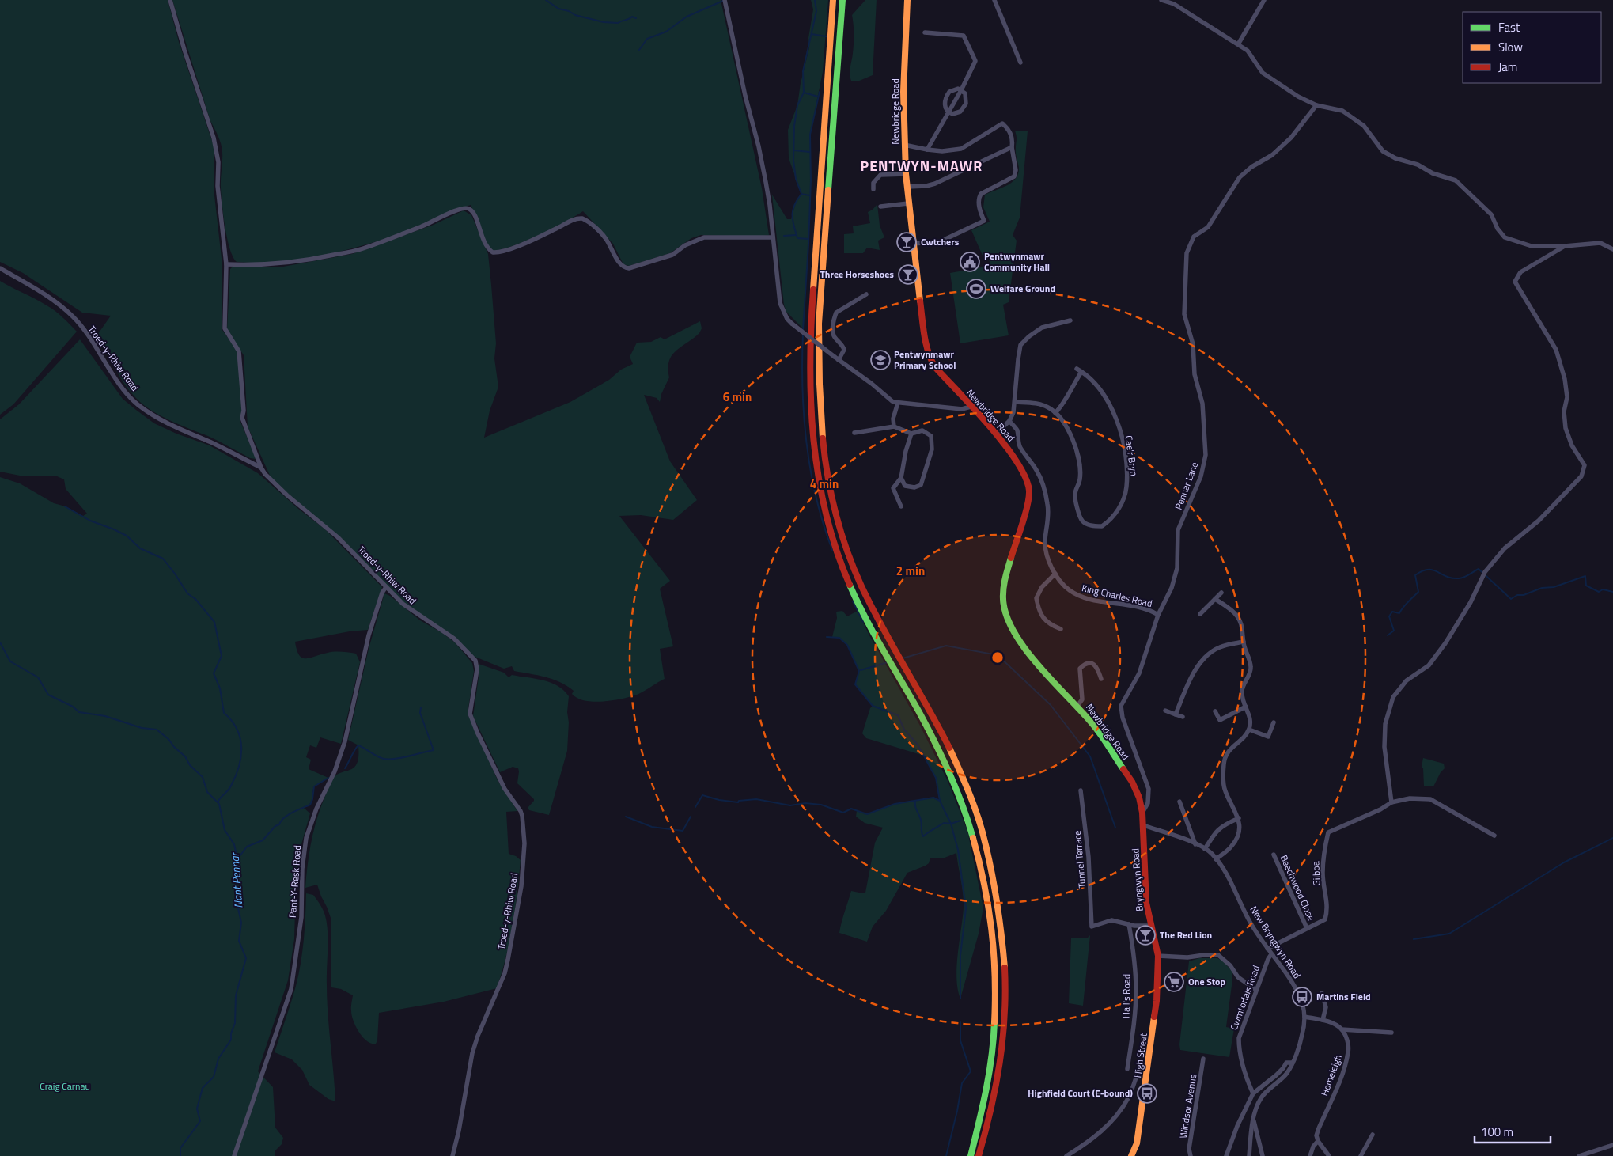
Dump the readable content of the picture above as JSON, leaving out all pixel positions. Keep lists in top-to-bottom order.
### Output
{
  "streets": {
    "main road": ["Newbridge Road", "Bryngwyn Road", "High Street"],
    "street": [
      "Troed-y-Rhiw Road",
      "Cae'r Bryn",
      "Pennar Lane",
      "King Charles Road",
      "Tunnel Terrace",
      "Gilboa",
      "Pant-Y-Resk Road",
      "Beechwood Close",
      "New Bryngwyn Road",
      "Hall's Road",
      "Cwmtorlais Road",
      "Homeleigh",
      "Windsor Avenue"
    ]
  },
  "crossings": [
    ["Newbridge Road", "Pennar Lane"],
    ["Newbridge Road", "Bryngwyn Road"],
    ["Newbridge Road", "New Bryngwyn Road"],
    ["Troed-y-Rhiw Road", "Pant-Y-Resk Road"],
    ["Pennar Lane", "King Charles Road"],
    ["Tunnel Terrace", "Hall's Road"],
    ["Gilboa", "Beechwood Close"],
    ["Gilboa", "New Bryngwyn Road"],
    ["Bryngwyn Road", "New Bryngwyn Road"],
    ["Bryngwyn Road", "High Street"],
    ["New Bryngwyn Road", "Cwmtorlais Road"]
  ],
  "districts": ["PENTWYN-MAWR"],
  "water": ["Nant Pennar"],
  "parks": ["Craig Carnau"],
  "places": {
    "bar": ["Cwtchers", "Three Horseshoes", "The Red Lion"],
    "public building": ["Pentwynmawr Community Hall"],
    "sports": ["Welfare Ground"],
    "school or university": ["Pentwynmawr Primary School"],
    "supermarket": ["One Stop"],
    "bus stop": ["Martins Field", "Highfield Court (E-bound)"]
  },
  "legend": ["Fast", "Slow", "Jam"],
  "scale_bar": "100 m",
  "rings": ["6 min", "4 min", "2 min"]
}
